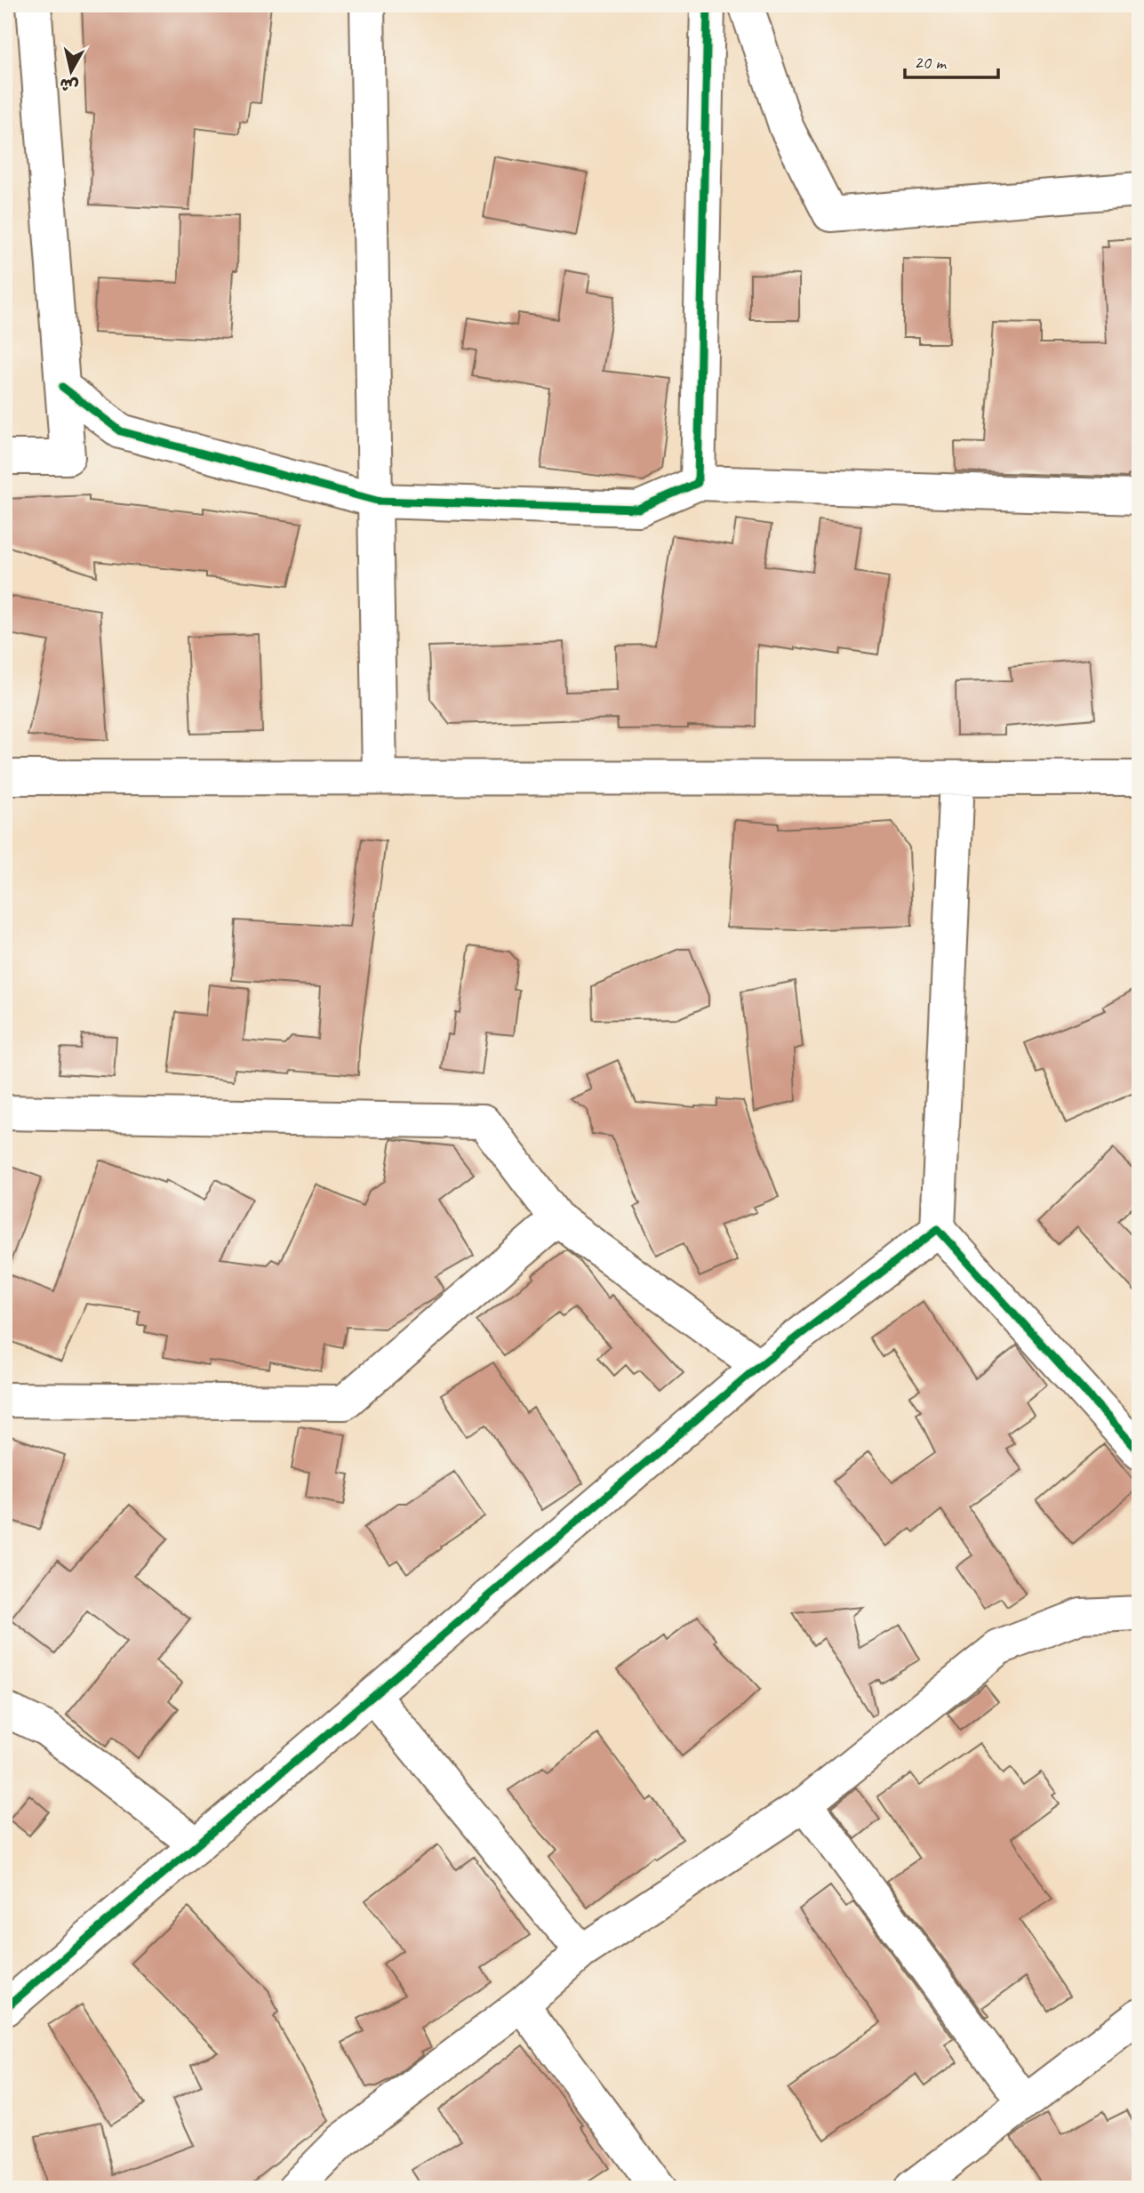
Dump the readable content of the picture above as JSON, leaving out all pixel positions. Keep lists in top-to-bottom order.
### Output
{
  "scale_bar": "20 m",
  "north": "bottom"
}
